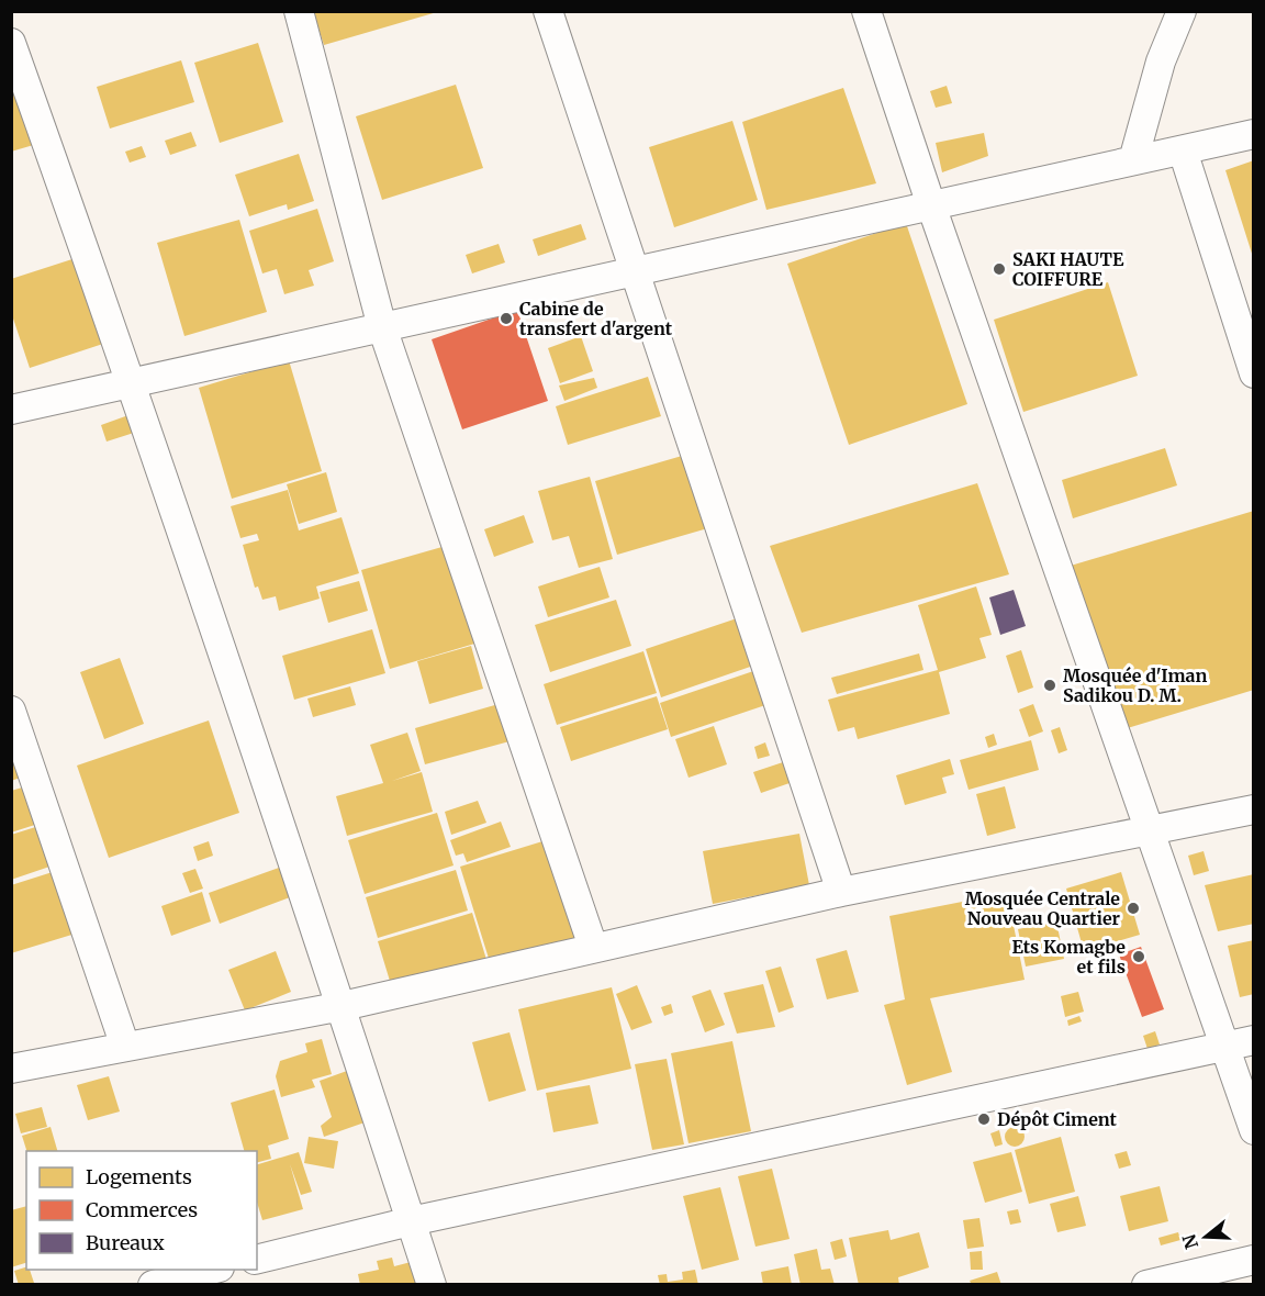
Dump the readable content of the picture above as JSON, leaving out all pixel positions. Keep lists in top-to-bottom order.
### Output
{
  "places": [
    "SAKI HAUTE COIFFURE",
    "Cabine de transfert d'argent",
    "Mosquée d'Iman Sadikou D. M.",
    "Mosquée Centrale Nouveau Quartier",
    "Ets Komagbe et fils",
    "Dépôt Ciment"
  ],
  "legend": ["Logements", "Commerces", "Bureaux"],
  "north": "left"
}
